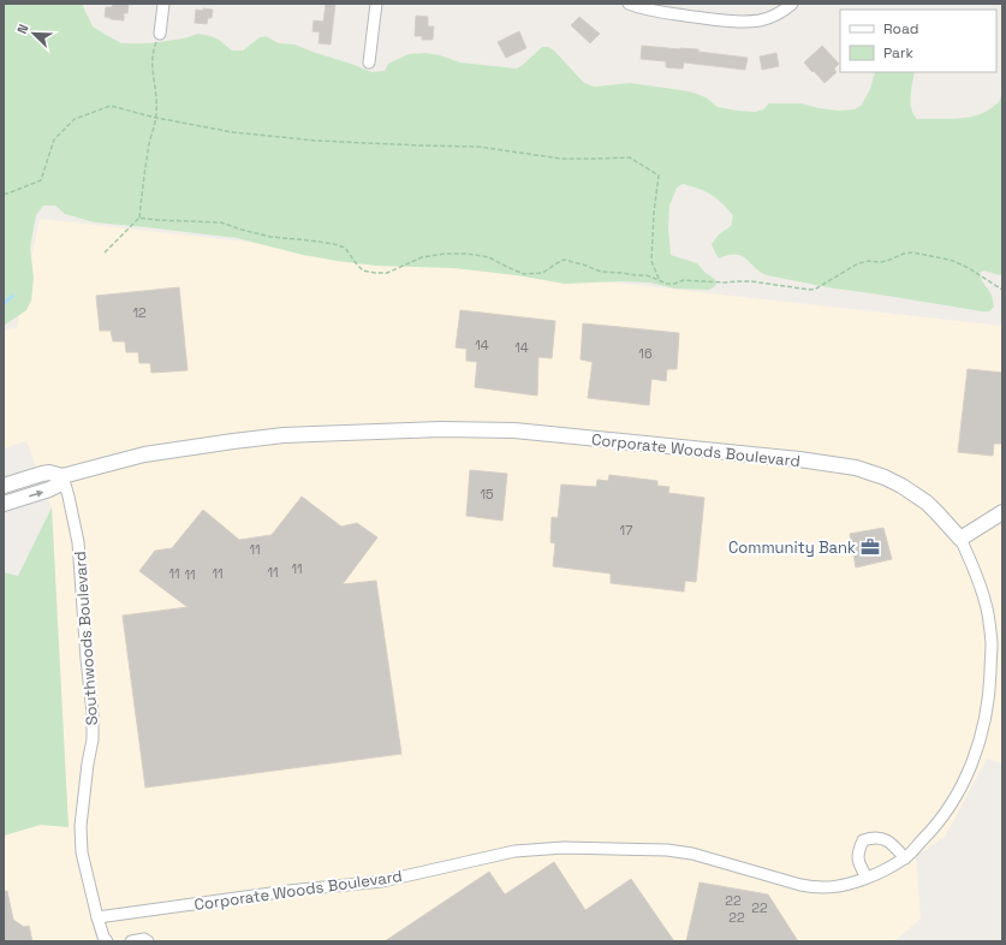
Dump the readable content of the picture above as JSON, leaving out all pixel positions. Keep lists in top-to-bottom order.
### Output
{
  "streets": {
    "street": ["Corporate Woods Boulevard", "Southwoods Boulevard"]
  },
  "crossings": [
    ["Corporate Woods Boulevard", "Southwoods Boulevard"]
  ],
  "places": {
    "office": ["Community Bank"]
  },
  "house_numbers": [
    "12",
    "14",
    "14",
    "16",
    "15",
    "17",
    "11",
    "11",
    "11",
    "11",
    "11",
    "11",
    "22",
    "22",
    "22"
  ],
  "legend": ["Road", "Park"],
  "north": "top left"
}
